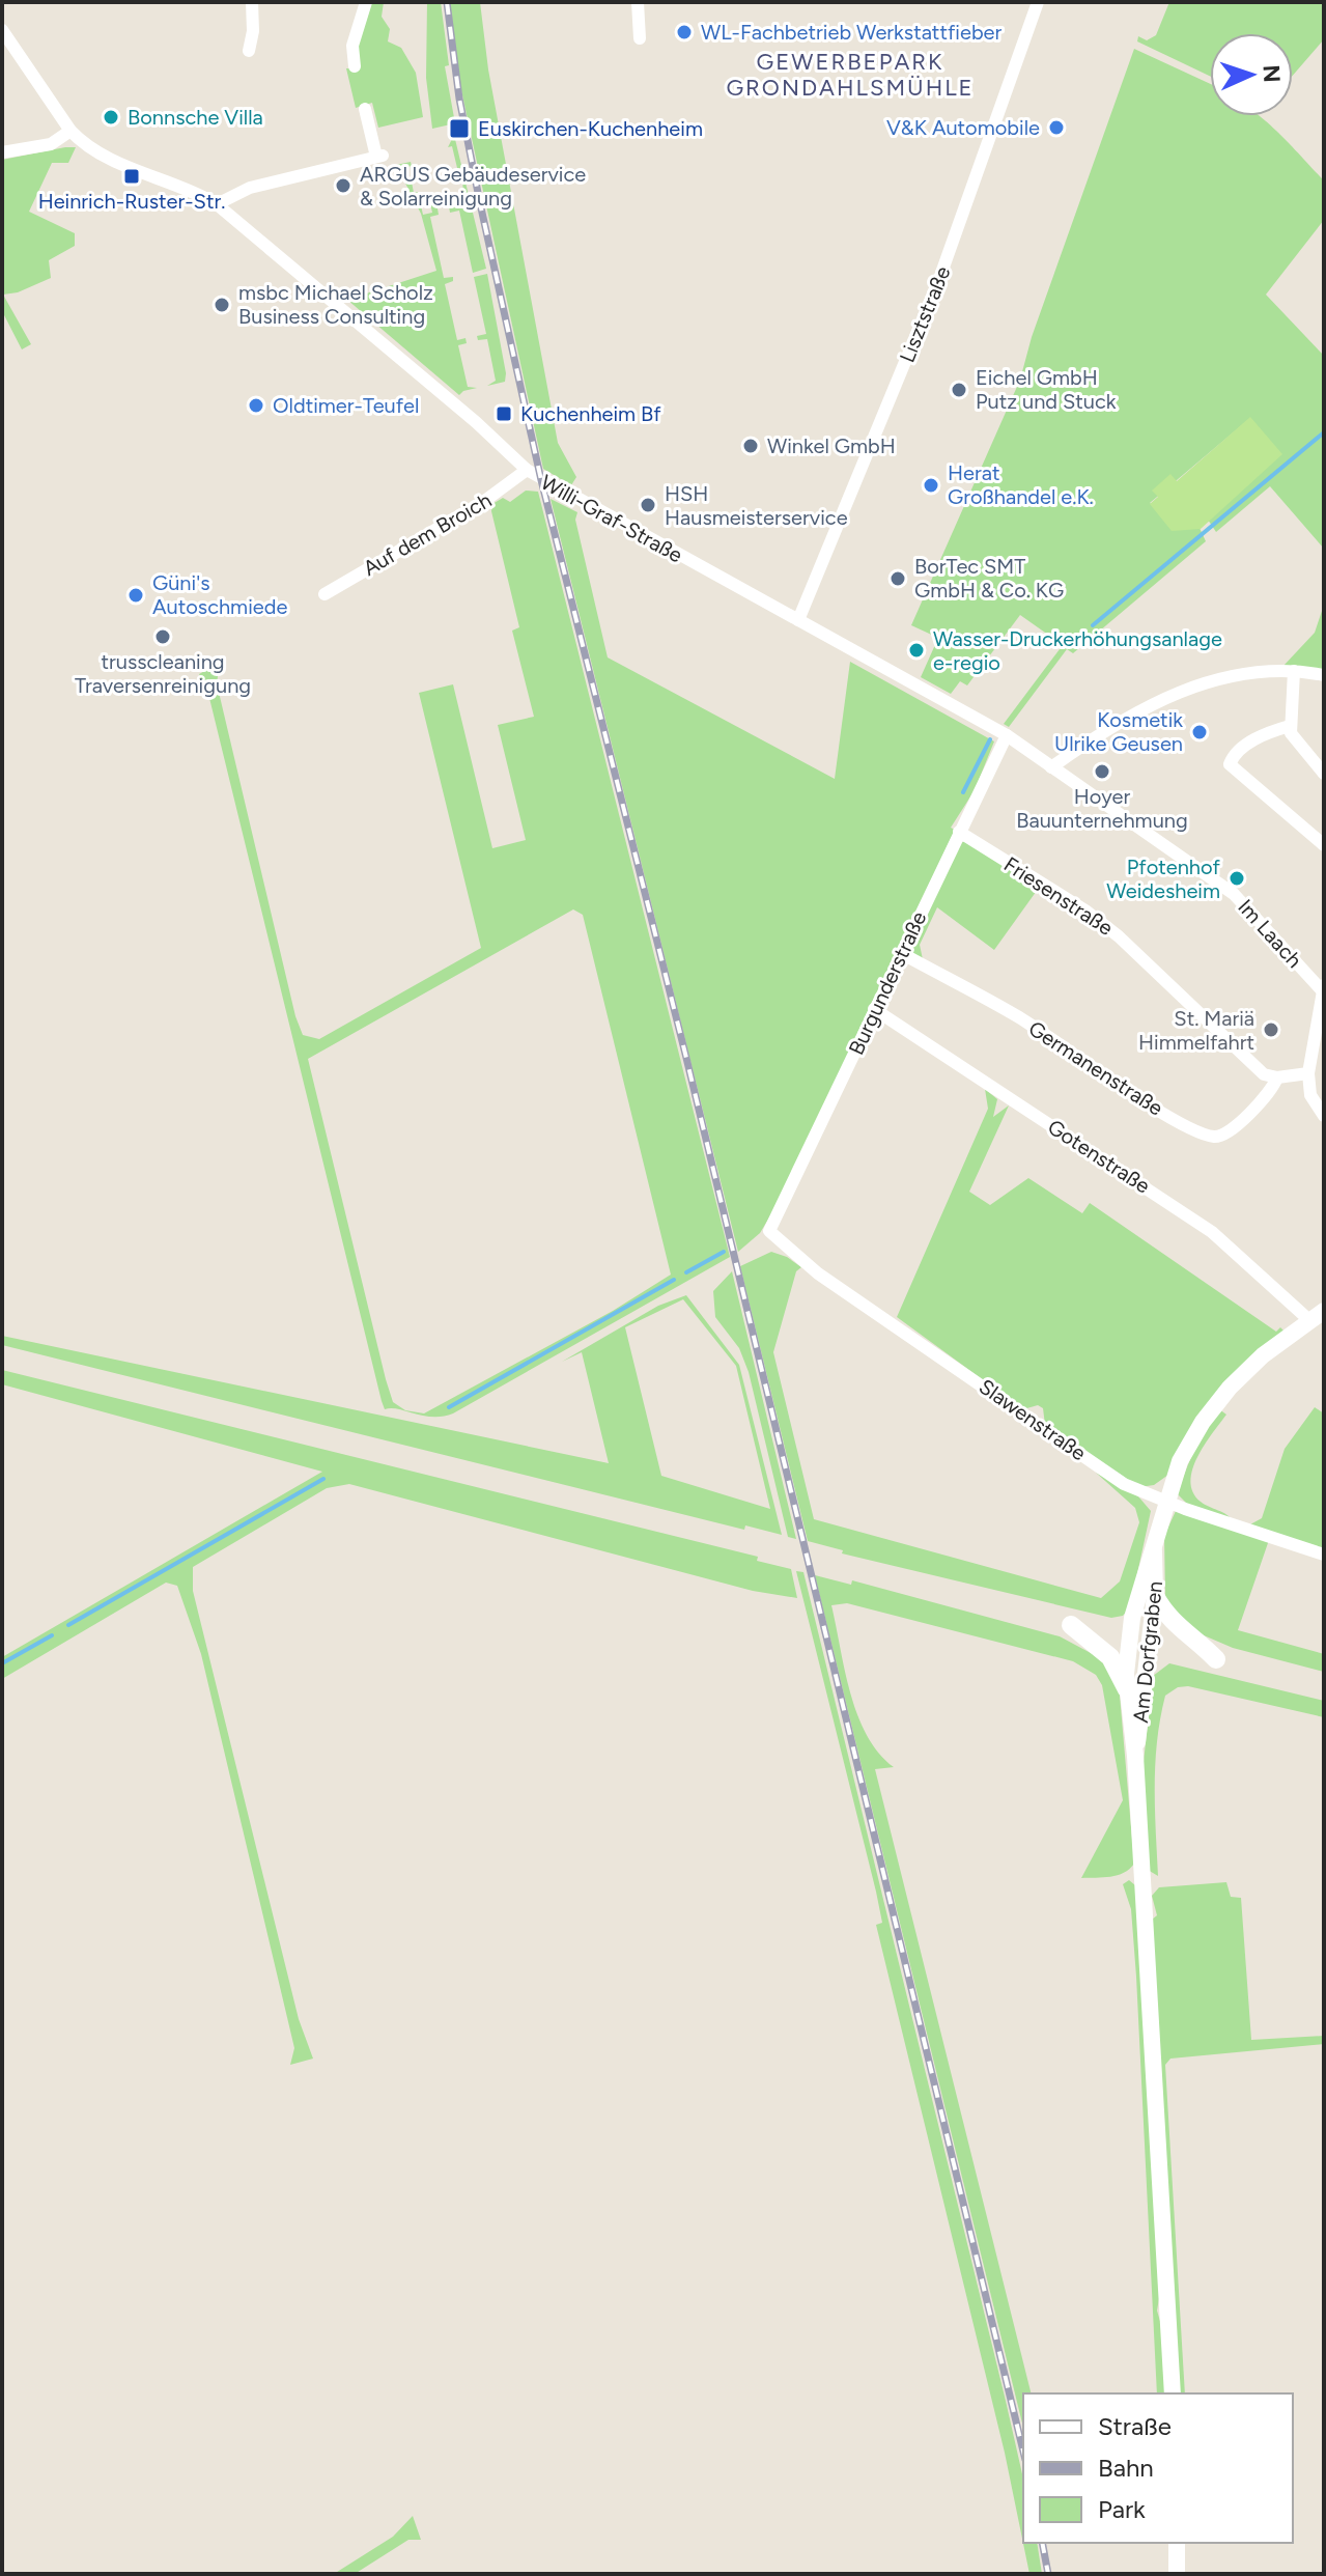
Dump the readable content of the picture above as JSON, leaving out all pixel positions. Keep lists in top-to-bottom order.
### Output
{
  "streets": {
    "street": [
      "Lisztstraße",
      "Willi-Graf-Straße",
      "Auf dem Broich",
      "Friesenstraße",
      "Im Laach",
      "Burgunderstraße",
      "Germanenstraße",
      "Gotenstraße",
      "Slawenstraße",
      "Am Dorfgraben"
    ]
  },
  "crossings": [
    ["Lisztstraße", "Willi-Graf-Straße"],
    ["Willi-Graf-Straße", "Auf dem Broich"],
    ["Willi-Graf-Straße", "Im Laach"],
    ["Willi-Graf-Straße", "Burgunderstraße"],
    ["Friesenstraße", "Burgunderstraße"],
    ["Friesenstraße", "Germanenstraße"],
    ["Burgunderstraße", "Germanenstraße"],
    ["Burgunderstraße", "Gotenstraße"],
    ["Burgunderstraße", "Slawenstraße"],
    ["Gotenstraße", "Am Dorfgraben"],
    ["Slawenstraße", "Am Dorfgraben"]
  ],
  "districts": ["GEWERBEPARK GRONDAHLSMÜHLE"],
  "places": {
    "other": [
      "WL-Fachbetrieb Werkstattfieber",
      "Bonnsche Villa",
      "V&K Automobile",
      "ARGUS Gebäudeservice & Solarreinigung",
      "msbc Michael Scholz Business Consulting",
      "Eichel GmbH Putz und Stuck",
      "Oldtimer-Teufel",
      "Winkel GmbH",
      "Herat Großhandel e.K.",
      "HSH Hausmeisterservice",
      "BorTec SMT GmbH & Co. KG",
      "Güni's Autoschmiede",
      "trusscleaning Traversenreinigung",
      "Wasser-Druckerhöhungsanlage e-regio",
      "Kosmetik Ulrike Geusen",
      "Hoyer Bauunternehmung",
      "Pfotenhof Weidesheim",
      "St. Mariä Himmelfahrt"
    ],
    "transit": ["Euskirchen-Kuchenheim", "Heinrich-Ruster-Str.", "Kuchenheim Bf"]
  },
  "legend": ["Straße", "Bahn", "Park"],
  "north": "right"
}
